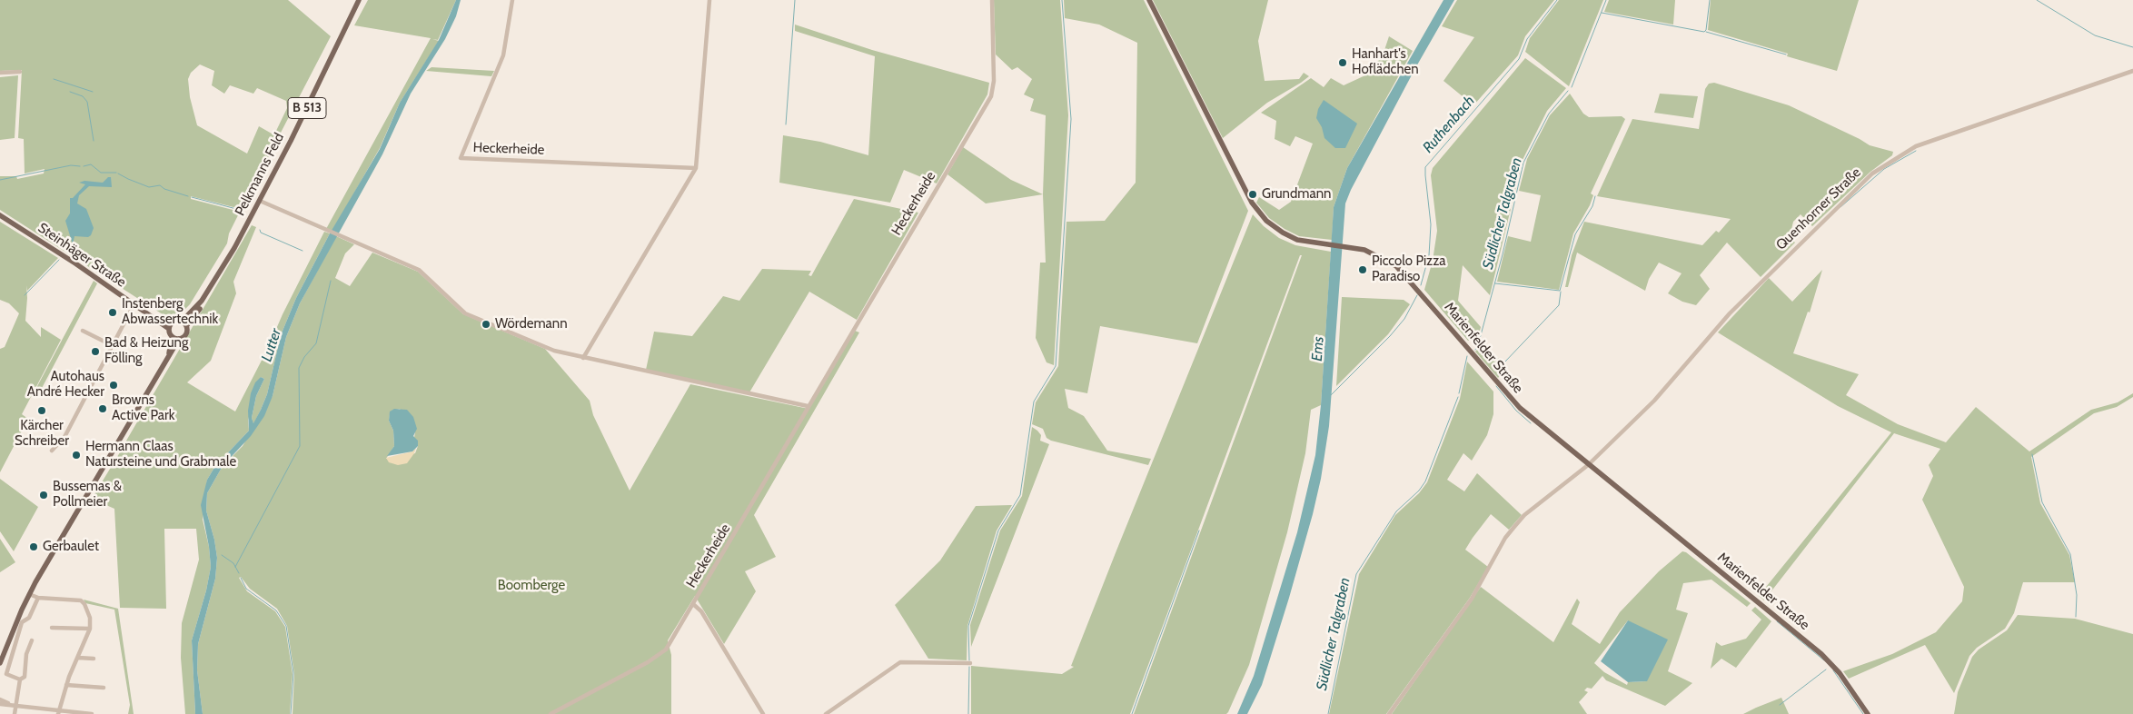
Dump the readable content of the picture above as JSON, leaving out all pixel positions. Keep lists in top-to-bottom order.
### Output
{
  "streets": {
    "main road": [
      "B 513",
      "Pelkmanns Feld",
      "Steinhäger Straße",
      "Marienfelder Straße"
    ],
    "street": ["Heckerheide", "Quenhorner Straße"]
  },
  "crossings": [
    ["Quenhorner Straße", "Marienfelder Straße"]
  ],
  "water": [
    "Ruthenbach",
    "Südlicher Talgraben",
    "Lutter",
    "Ems"
  ],
  "parks": ["Boomberge"],
  "places": [
    "Hanhart's Hoflädchen",
    "Grundmann",
    "Piccolo Pizza Paradiso",
    "Instenberg Abwassertechnik",
    "Wördemann",
    "Bad & Heizung Fölling",
    "Autohaus André Hecker",
    "Browns Active Park",
    "Kärcher Schreiber",
    "Hermann Claas Natursteine und Grabmale",
    "Bussemas & Pollmeier",
    "Gerbaulet"
  ]
}
